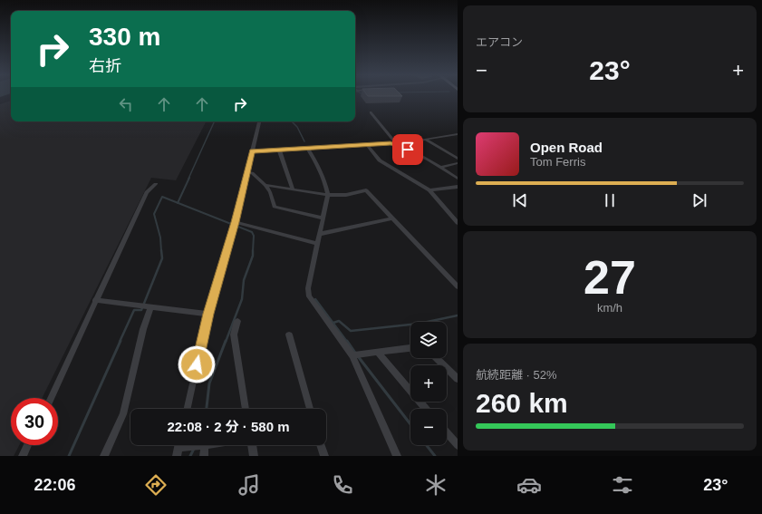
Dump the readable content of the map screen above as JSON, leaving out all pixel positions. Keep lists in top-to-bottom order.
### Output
{
  "page": {
    "tile": [
      "エアコン",
      ["27", "km/h"],
      ["航続距離 · 52%", "260 km"]
    ],
    "turn": ["330 m", "右折"],
    "heat": ["−", "23°", "+"],
    "song": ["Open Road", "Tom Ferris"],
    "map_buttons": ["+", "−"],
    "limit": "30",
    "trip": "22:08 · 2 分 · 580 m",
    "tabs": ["22:06", "23°"]
  }
}
